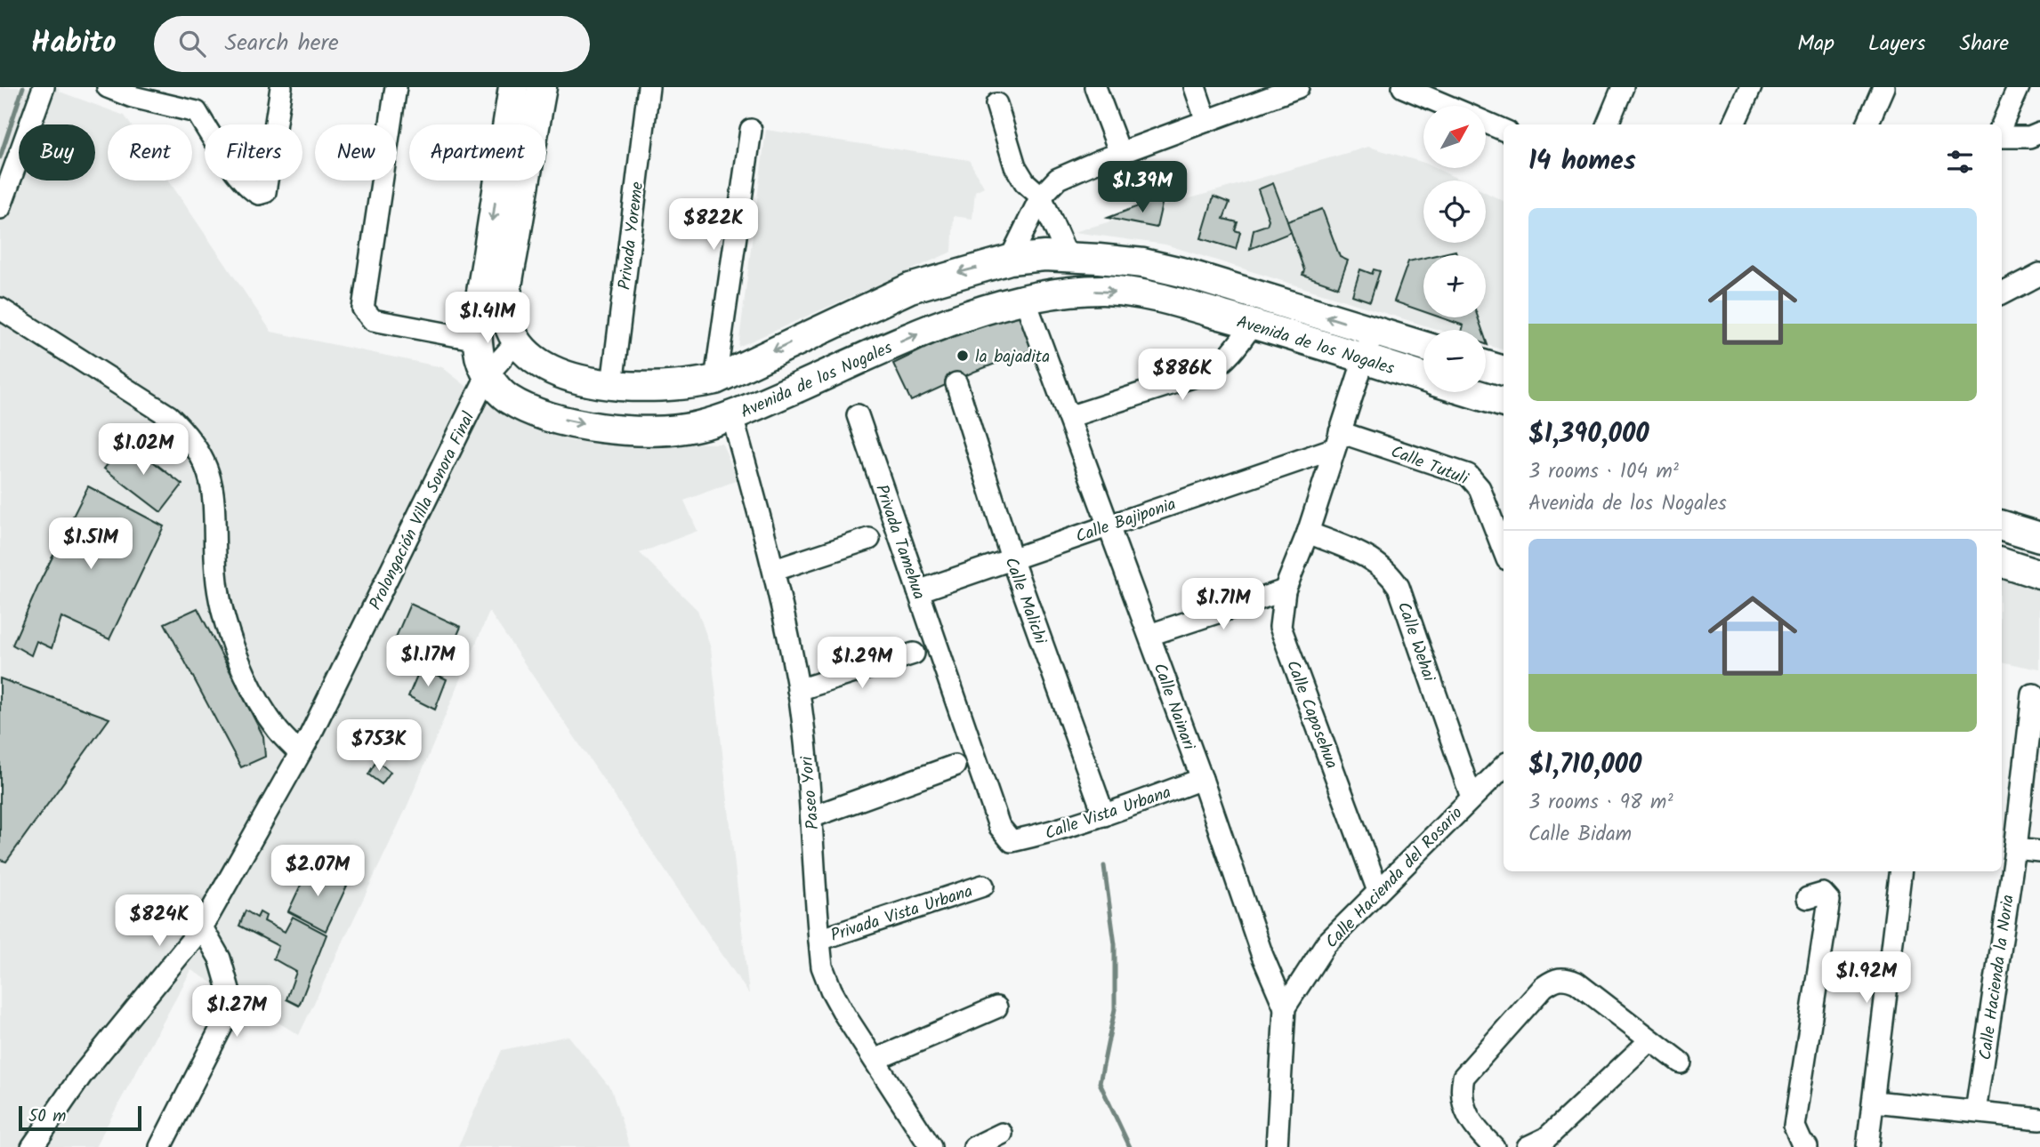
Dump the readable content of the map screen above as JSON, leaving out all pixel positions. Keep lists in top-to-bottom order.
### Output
{
  "streets": {
    "main road": ["Avenida de los Nogales"],
    "street": [
      "Privada Yoreme",
      "Calle Tutuli",
      "Prolongación Villa Sonora Final",
      "Calle Bajiponia",
      "Privada Tamehua",
      "Calle Malichi",
      "Calle Wehai",
      "Calle Nainari",
      "Calle Caposehua",
      "Paseo Yori",
      "Calle Vista Urbana",
      "Calle Hacienda del Rosario",
      "Privada Vista Urbana",
      "Calle Hacienda la Noria"
    ]
  },
  "crossings": [
    ["Privada Yoreme", "Avenida de los Nogales"],
    ["Avenida de los Nogales", "Prolongación Villa Sonora Final"],
    ["Avenida de los Nogales", "Calle Nainari"],
    ["Avenida de los Nogales", "Calle Caposehua"],
    ["Avenida de los Nogales", "Paseo Yori"],
    ["Calle Tutuli", "Calle Bajiponia"],
    ["Calle Tutuli", "Calle Caposehua"],
    ["Calle Bajiponia", "Privada Tamehua"],
    ["Calle Bajiponia", "Calle Malichi"],
    ["Calle Bajiponia", "Calle Nainari"],
    ["Calle Bajiponia", "Calle Caposehua"],
    ["Privada Tamehua", "Calle Vista Urbana"],
    ["Calle Malichi", "Calle Vista Urbana"],
    ["Calle Wehai", "Calle Caposehua"],
    ["Calle Wehai", "Calle Hacienda del Rosario"],
    ["Calle Nainari", "Calle Vista Urbana"],
    ["Calle Nainari", "Calle Hacienda del Rosario"],
    ["Calle Caposehua", "Calle Hacienda del Rosario"],
    ["Paseo Yori", "Privada Vista Urbana"]
  ],
  "places": ["la bajadita"],
  "scale_bar": "50 m",
  "north": "top right",
  "page": {
    "header": "Habito",
    "search": "Search here",
    "nav": ["Map", "Layers", "Share"],
    "map_buttons": ["+", "−"],
    "chip": [
      "Buy",
      "Rent",
      "Filters",
      "New",
      "Apartment"
    ],
    "heading": "14 homes",
    "price": [
      "$1.39M",
      "$822K",
      "$1.41M",
      "$886K",
      "$1.02M",
      "$1.51M",
      "$1.71M",
      "$1.17M",
      "$1.29M",
      "$753K",
      "$2.07M",
      "$824K",
      "$1.92M",
      "$1.27M"
    ],
    "list": [
      {
        "name": "$1,390,000",
        "note": "3 rooms · 104 m² · Avenida de los Nogales"
      },
      {
        "name": "$1,710,000",
        "note": "3 rooms · 98 m² · Calle Bidam"
      }
    ],
    "scale": "50 m"
  }
}
